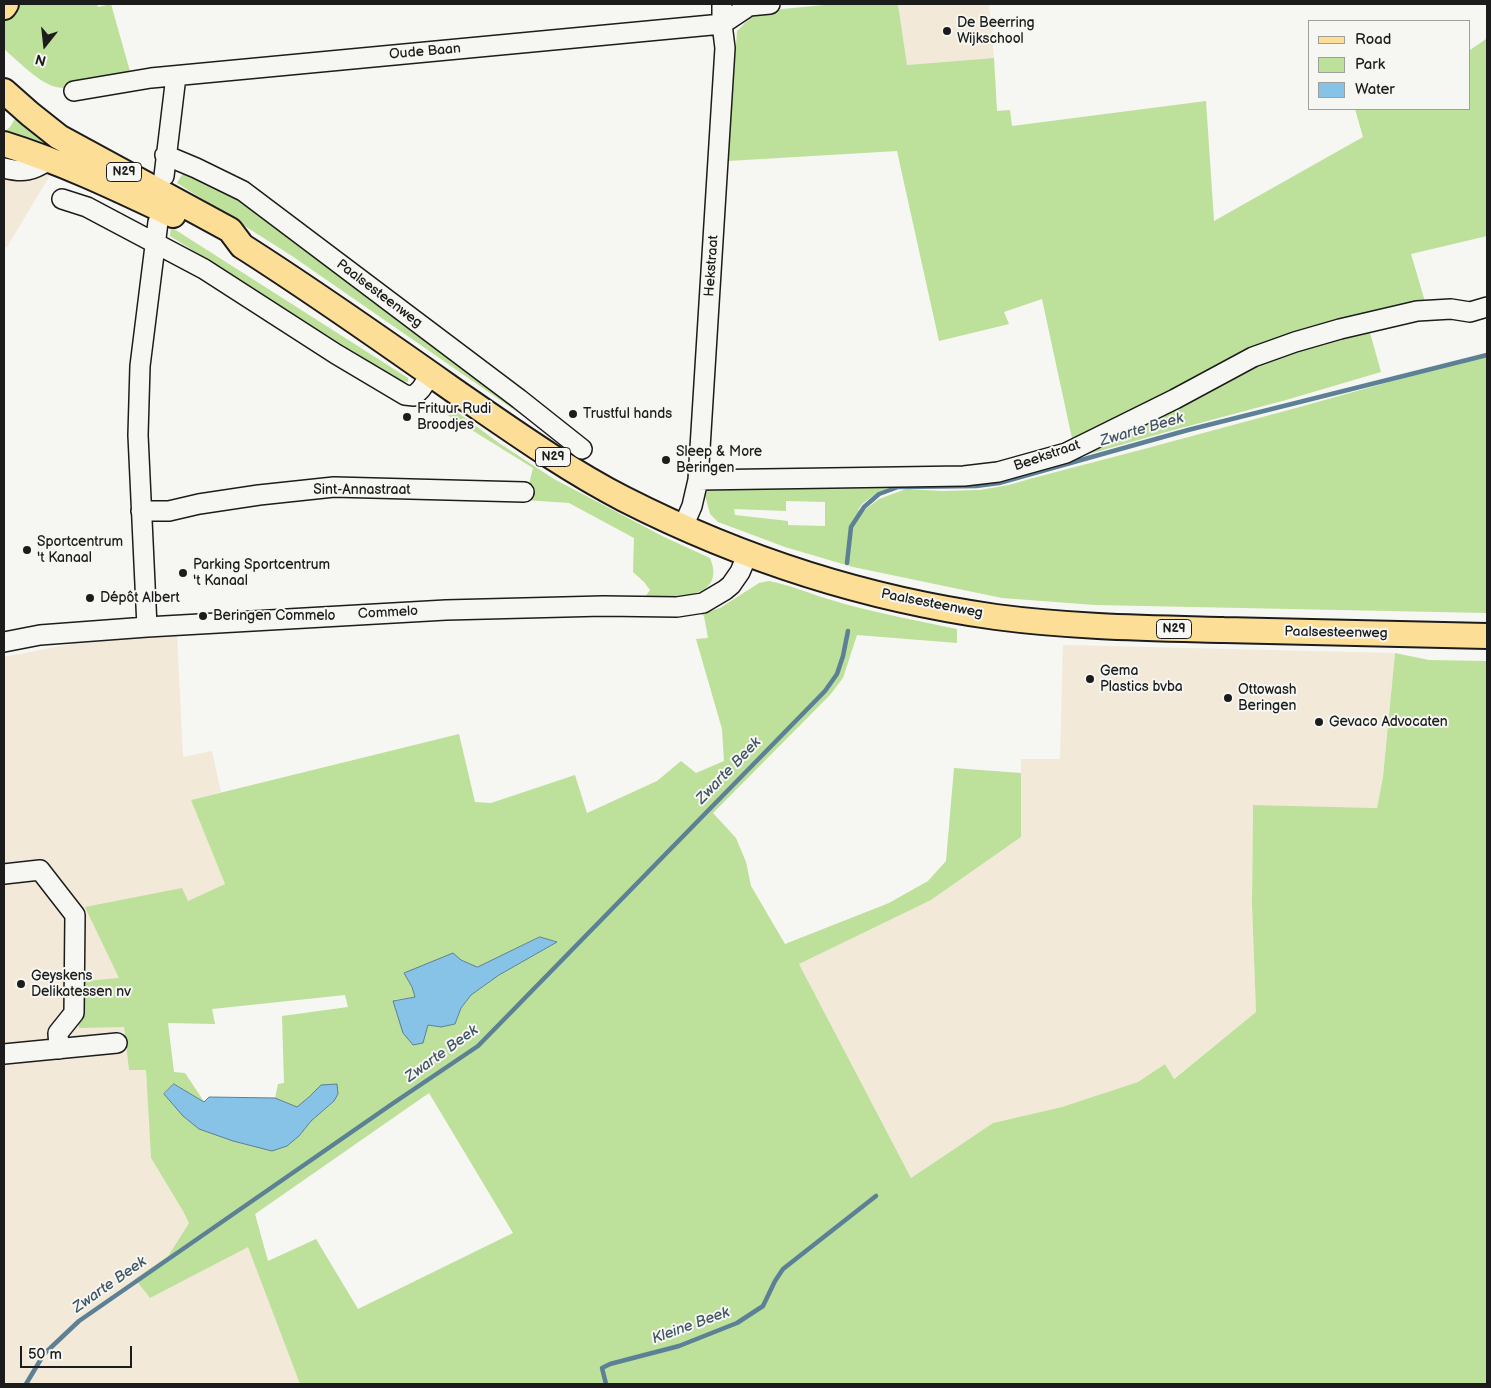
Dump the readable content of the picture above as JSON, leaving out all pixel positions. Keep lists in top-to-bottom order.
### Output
{
  "streets": {
    "main road": ["N29", "Paalsesteenweg"],
    "street": [
      "Oude Baan",
      "Hekstraat",
      "Beekstraat",
      "Sint-Annastraat",
      "Commelo"
    ]
  },
  "crossings": [
    ["Oude Baan", "Hekstraat"],
    ["Hekstraat", "Paalsesteenweg"],
    ["Hekstraat", "Beekstraat"],
    ["Paalsesteenweg", "Commelo"]
  ],
  "water": ["Zwarte Beek", "Kleine Beek"],
  "places": [
    "De Beerring Wijkschool",
    "Trustful hands",
    "Frituur Rudi Broodjes",
    "Sleep & More Beringen",
    "Sportcentrum 't Kanaal",
    "Parking Sportcentrum 't Kanaal",
    "Dépôt Albert",
    "Beringen Commelo",
    "Gema Plastics bvba",
    "Ottowash Beringen",
    "Gevaco Advocaten",
    "Geyskens Delikatessen nv"
  ],
  "legend": ["Road", "Park", "Water"],
  "scale_bar": "50 m",
  "north": "bottom"
}
